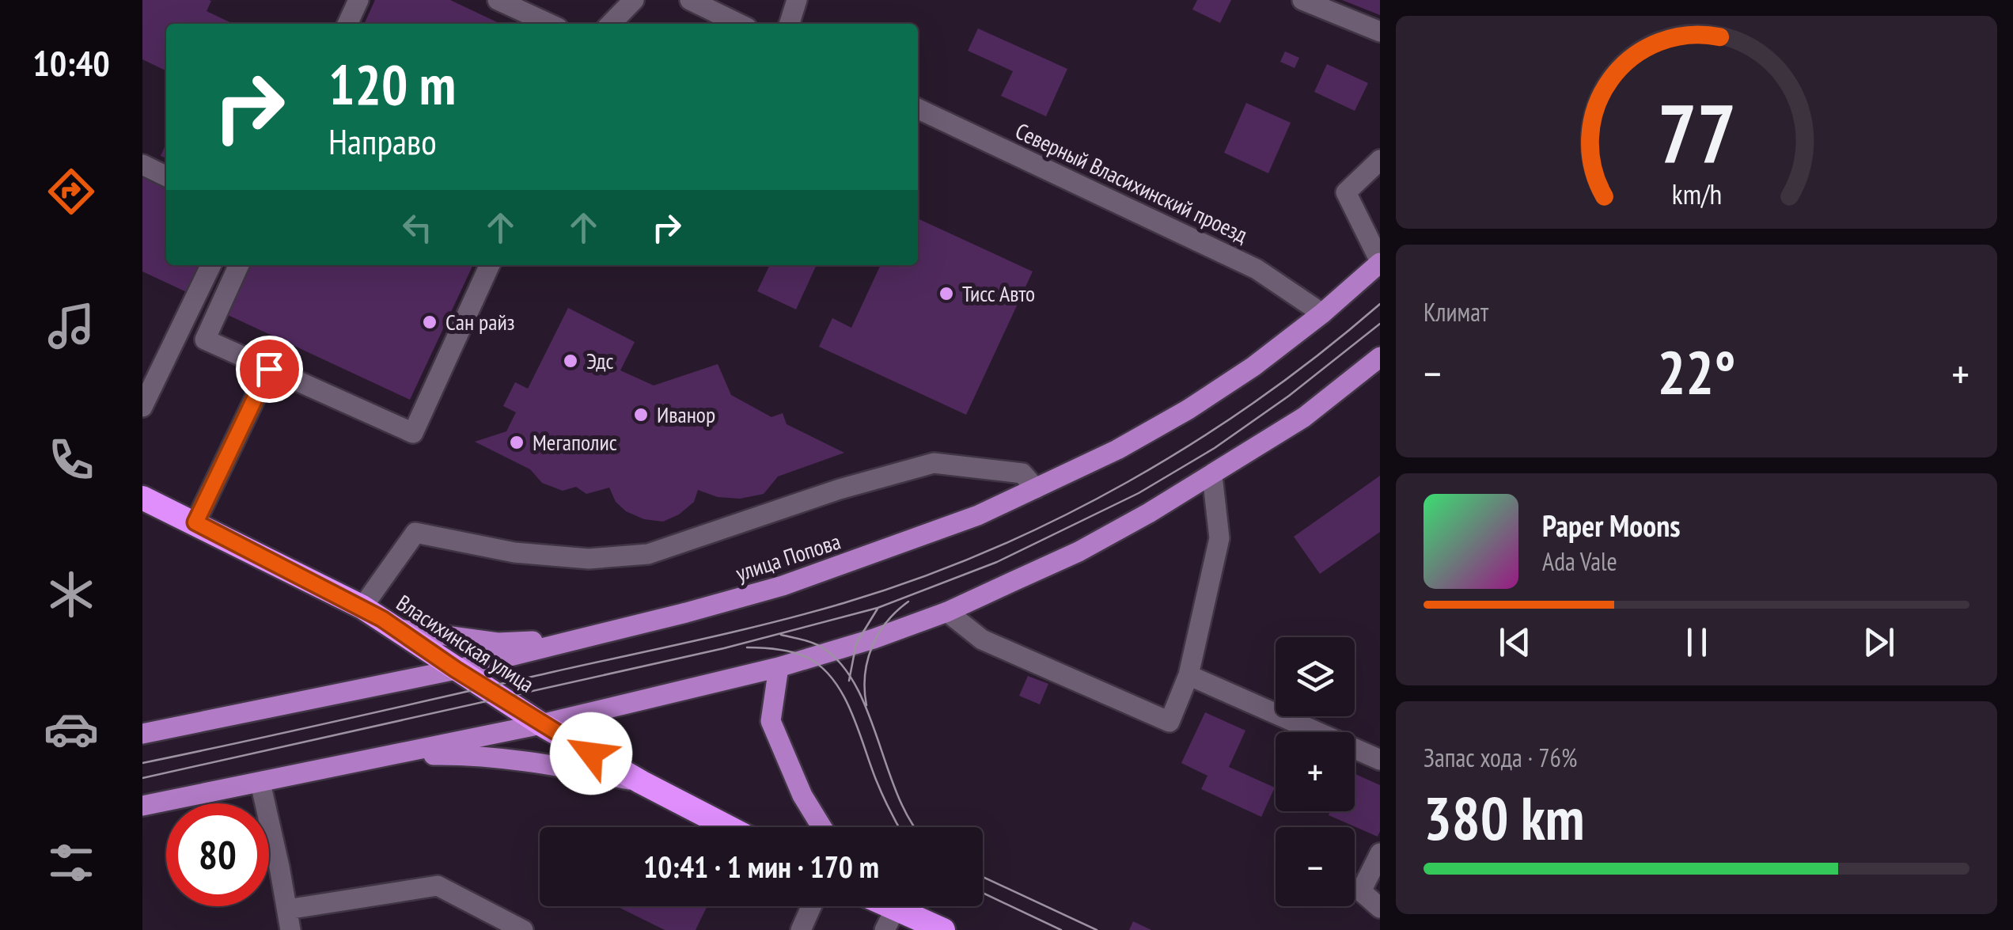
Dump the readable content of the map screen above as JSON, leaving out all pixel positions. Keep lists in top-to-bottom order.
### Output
{
  "streets": {
    "highway": ["Власихинская улица"],
    "main road": ["улица Попова"],
    "street": ["Северный Власихинский проезд"]
  },
  "crossings": [
    ["Северный Власихинский проезд", "улица Попова"],
    ["улица Попова", "Власихинская улица"]
  ],
  "places": [
    "Тисс Авто",
    "Сан райз",
    "Эдс",
    "Иванор",
    "Мегаполис"
  ],
  "page": {
    "tabs": "10:40",
    "turn": ["120 m", "Направо"],
    "tile": [
      "Климат",
      ["Запас хода · 76%", "380 km"]
    ],
    "heat": ["−", "22°", "+"],
    "song": ["Paper Moons", "Ada Vale"],
    "map_buttons": ["+", "−"],
    "limit": "80",
    "trip": "10:41 · 1 мин · 170 m",
    "gauge": ["77", "km/h"]
  }
}
